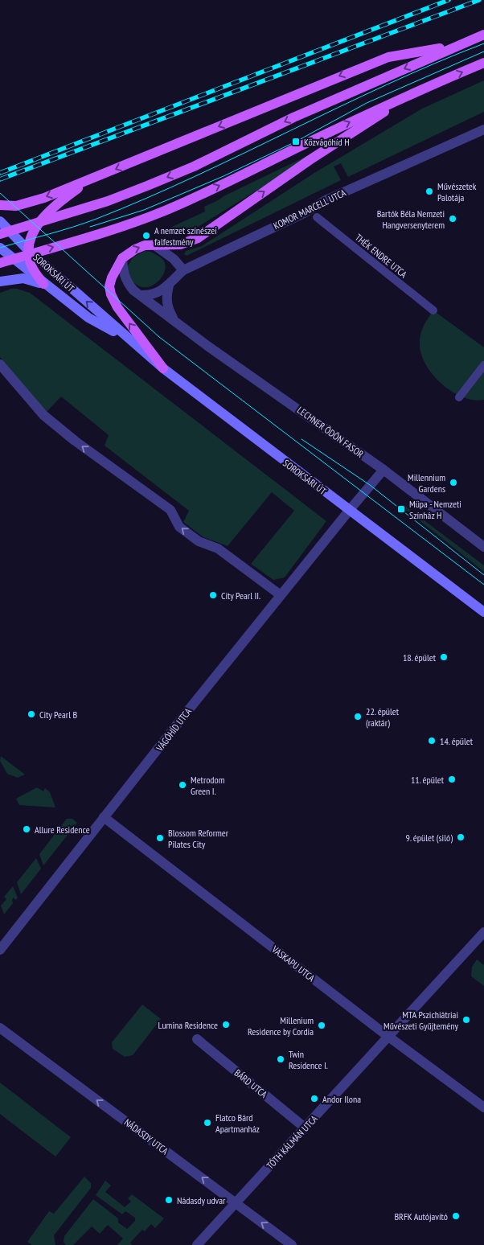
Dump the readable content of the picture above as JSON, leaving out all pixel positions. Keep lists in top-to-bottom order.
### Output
{
  "streets": {
    "main road": ["SOROKSÁRI ÚT"],
    "street": [
      "KOMOR MARCELL UTCA",
      "THÉK ENDRE UTCA",
      "LECHNER ÖDÖN FASOR",
      "VÁGÓHÍD UTCA",
      "VASKAPU UTCA",
      "BÁRD UTCA",
      "NÁDASDY UTCA",
      "TÓTH KÁLMÁN UTCA"
    ]
  },
  "crossings": [
    ["KOMOR MARCELL UTCA", "LECHNER ÖDÖN FASOR"],
    ["SOROKSÁRI ÚT", "VÁGÓHÍD UTCA"],
    ["VÁGÓHÍD UTCA", "VASKAPU UTCA"],
    ["VASKAPU UTCA", "TÓTH KÁLMÁN UTCA"],
    ["BÁRD UTCA", "TÓTH KÁLMÁN UTCA"],
    ["NÁDASDY UTCA", "TÓTH KÁLMÁN UTCA"]
  ],
  "one_way": ["NÁDASDY UTCA"],
  "places": {
    "transit": ["Közvágóhíd H", "Müpa - Nemzeti Színház H"],
    "other": [
      "Művészetek Palotája",
      "Bartók Béla Nemzeti Hangversenyterem",
      "A nemzet színészei falfestmény",
      "Millennium Gardens",
      "City Pearl II.",
      "18. épület",
      "City Pearl B",
      "22. épület (raktár)",
      "14. épület",
      "11. épület",
      "Metrodom Green I.",
      "Allure Residence",
      "9. épület (siló)",
      "Blossom Reformer Pilates City",
      "MTA Pszichiátriai Művészeti Gyűjtemény",
      "Lumina Residence",
      "Millenium Residence by Cordia",
      "Twin Residence I.",
      "Andor Ilona",
      "Flatco Bárd Apartmanház",
      "Nádasdy udvar",
      "BRFK Autójavító"
    ]
  }
}
